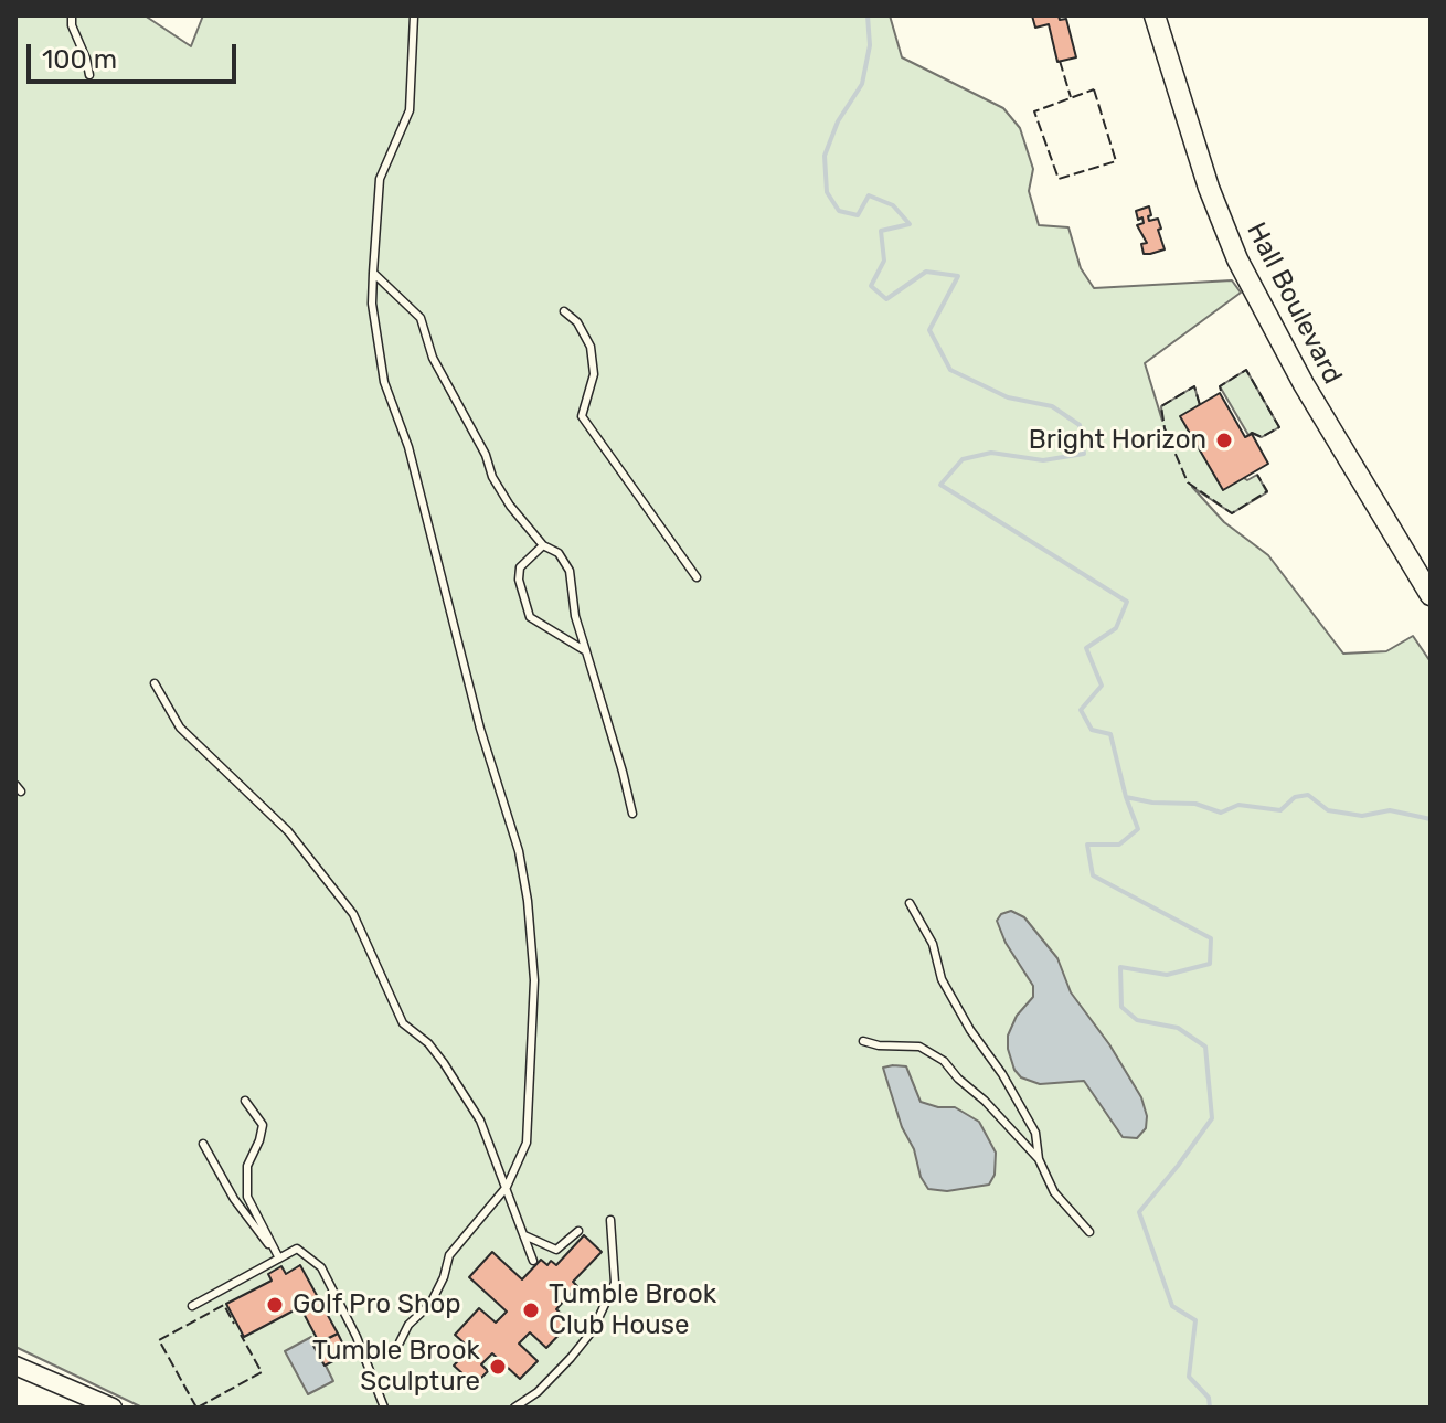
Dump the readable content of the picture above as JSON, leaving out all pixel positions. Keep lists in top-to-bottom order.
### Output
{
  "streets": {
    "main road": ["Hall Boulevard"]
  },
  "places": [
    "Bright Horizon",
    "Golf Pro Shop",
    "Tumble Brook Club House",
    "Tumble Brook Sculpture"
  ],
  "scale_bar": "100 m"
}
